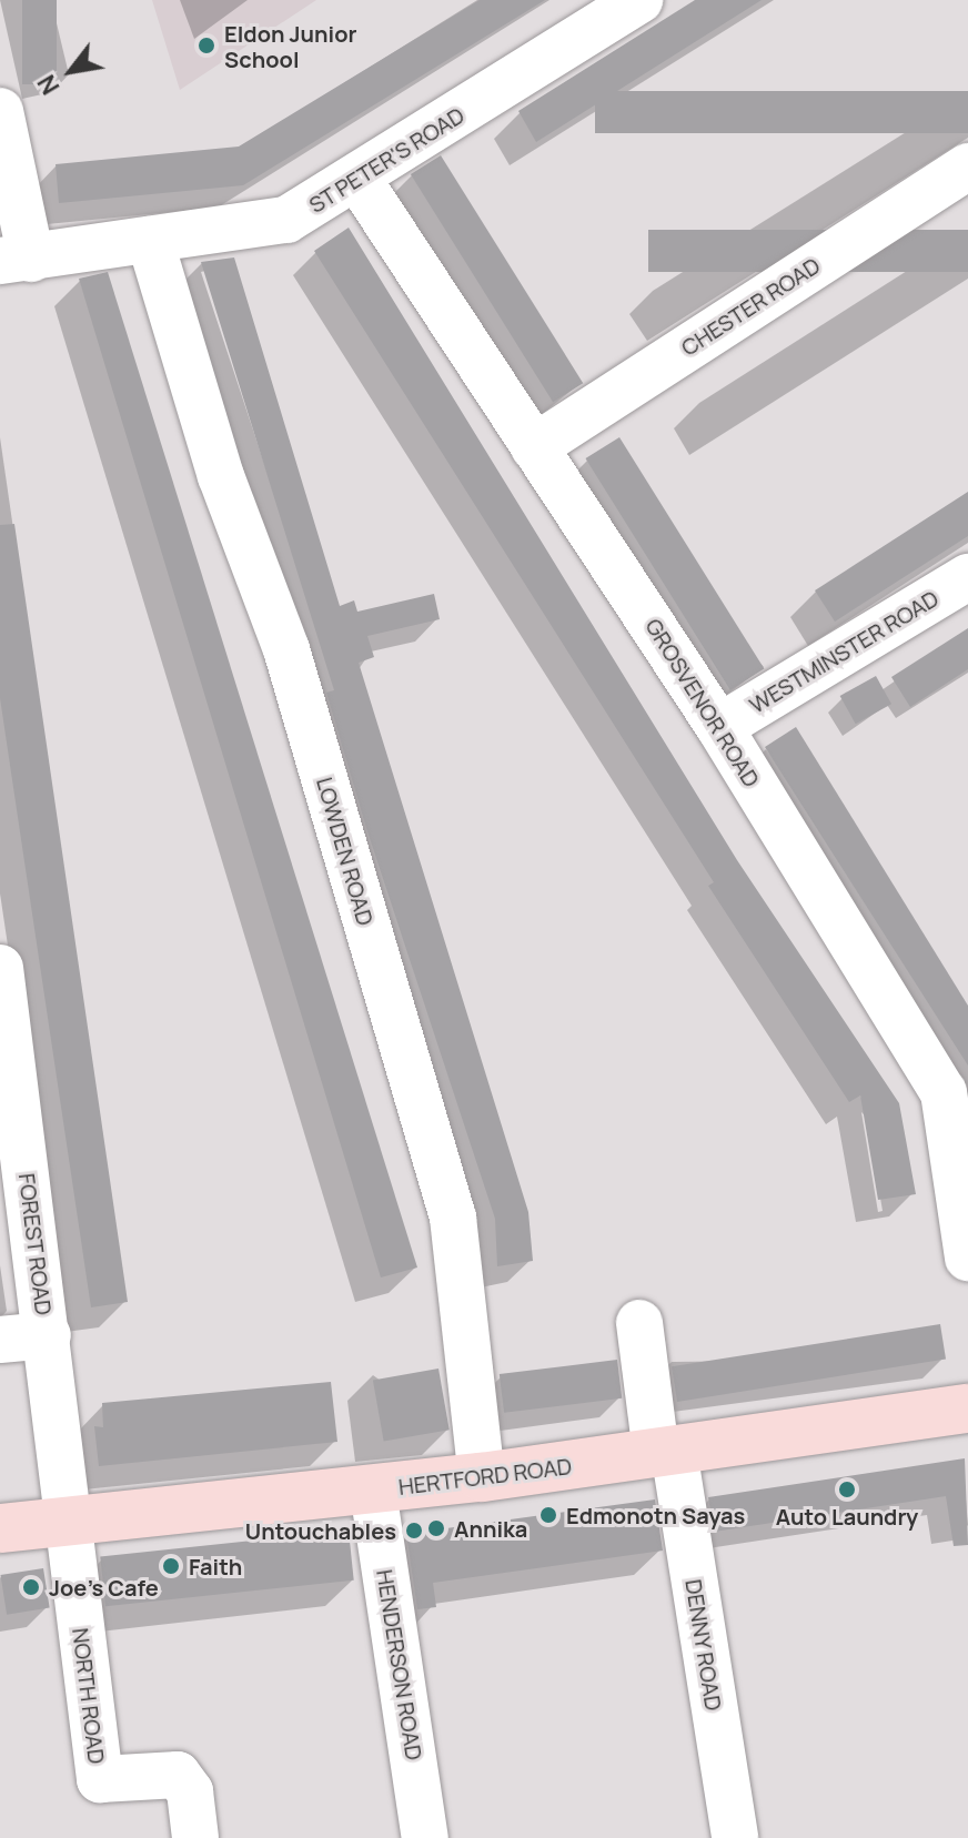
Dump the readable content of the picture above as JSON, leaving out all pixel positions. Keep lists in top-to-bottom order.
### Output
{
  "streets": {
    "main road": ["HERTFORD ROAD"],
    "street": [
      "ST PETER'S ROAD",
      "CHESTER ROAD",
      "WESTMINSTER ROAD",
      "GROSVENOR ROAD",
      "LOWDEN ROAD",
      "FOREST ROAD",
      "DENNY ROAD",
      "HENDERSON ROAD",
      "NORTH ROAD"
    ]
  },
  "crossings": [
    ["ST PETER'S ROAD", "GROSVENOR ROAD"],
    ["ST PETER'S ROAD", "LOWDEN ROAD"],
    ["CHESTER ROAD", "GROSVENOR ROAD"],
    ["WESTMINSTER ROAD", "GROSVENOR ROAD"],
    ["LOWDEN ROAD", "HERTFORD ROAD"],
    ["FOREST ROAD", "HERTFORD ROAD"],
    ["FOREST ROAD", "NORTH ROAD"],
    ["HERTFORD ROAD", "DENNY ROAD"],
    ["HERTFORD ROAD", "HENDERSON ROAD"],
    ["HERTFORD ROAD", "NORTH ROAD"]
  ],
  "places": [
    "Eldon Junior School",
    "Auto Laundry",
    "Edmonotn Sayas",
    "Annika",
    "Untouchables",
    "Faith",
    "Joe's Cafe"
  ],
  "north": "bottom left"
}
